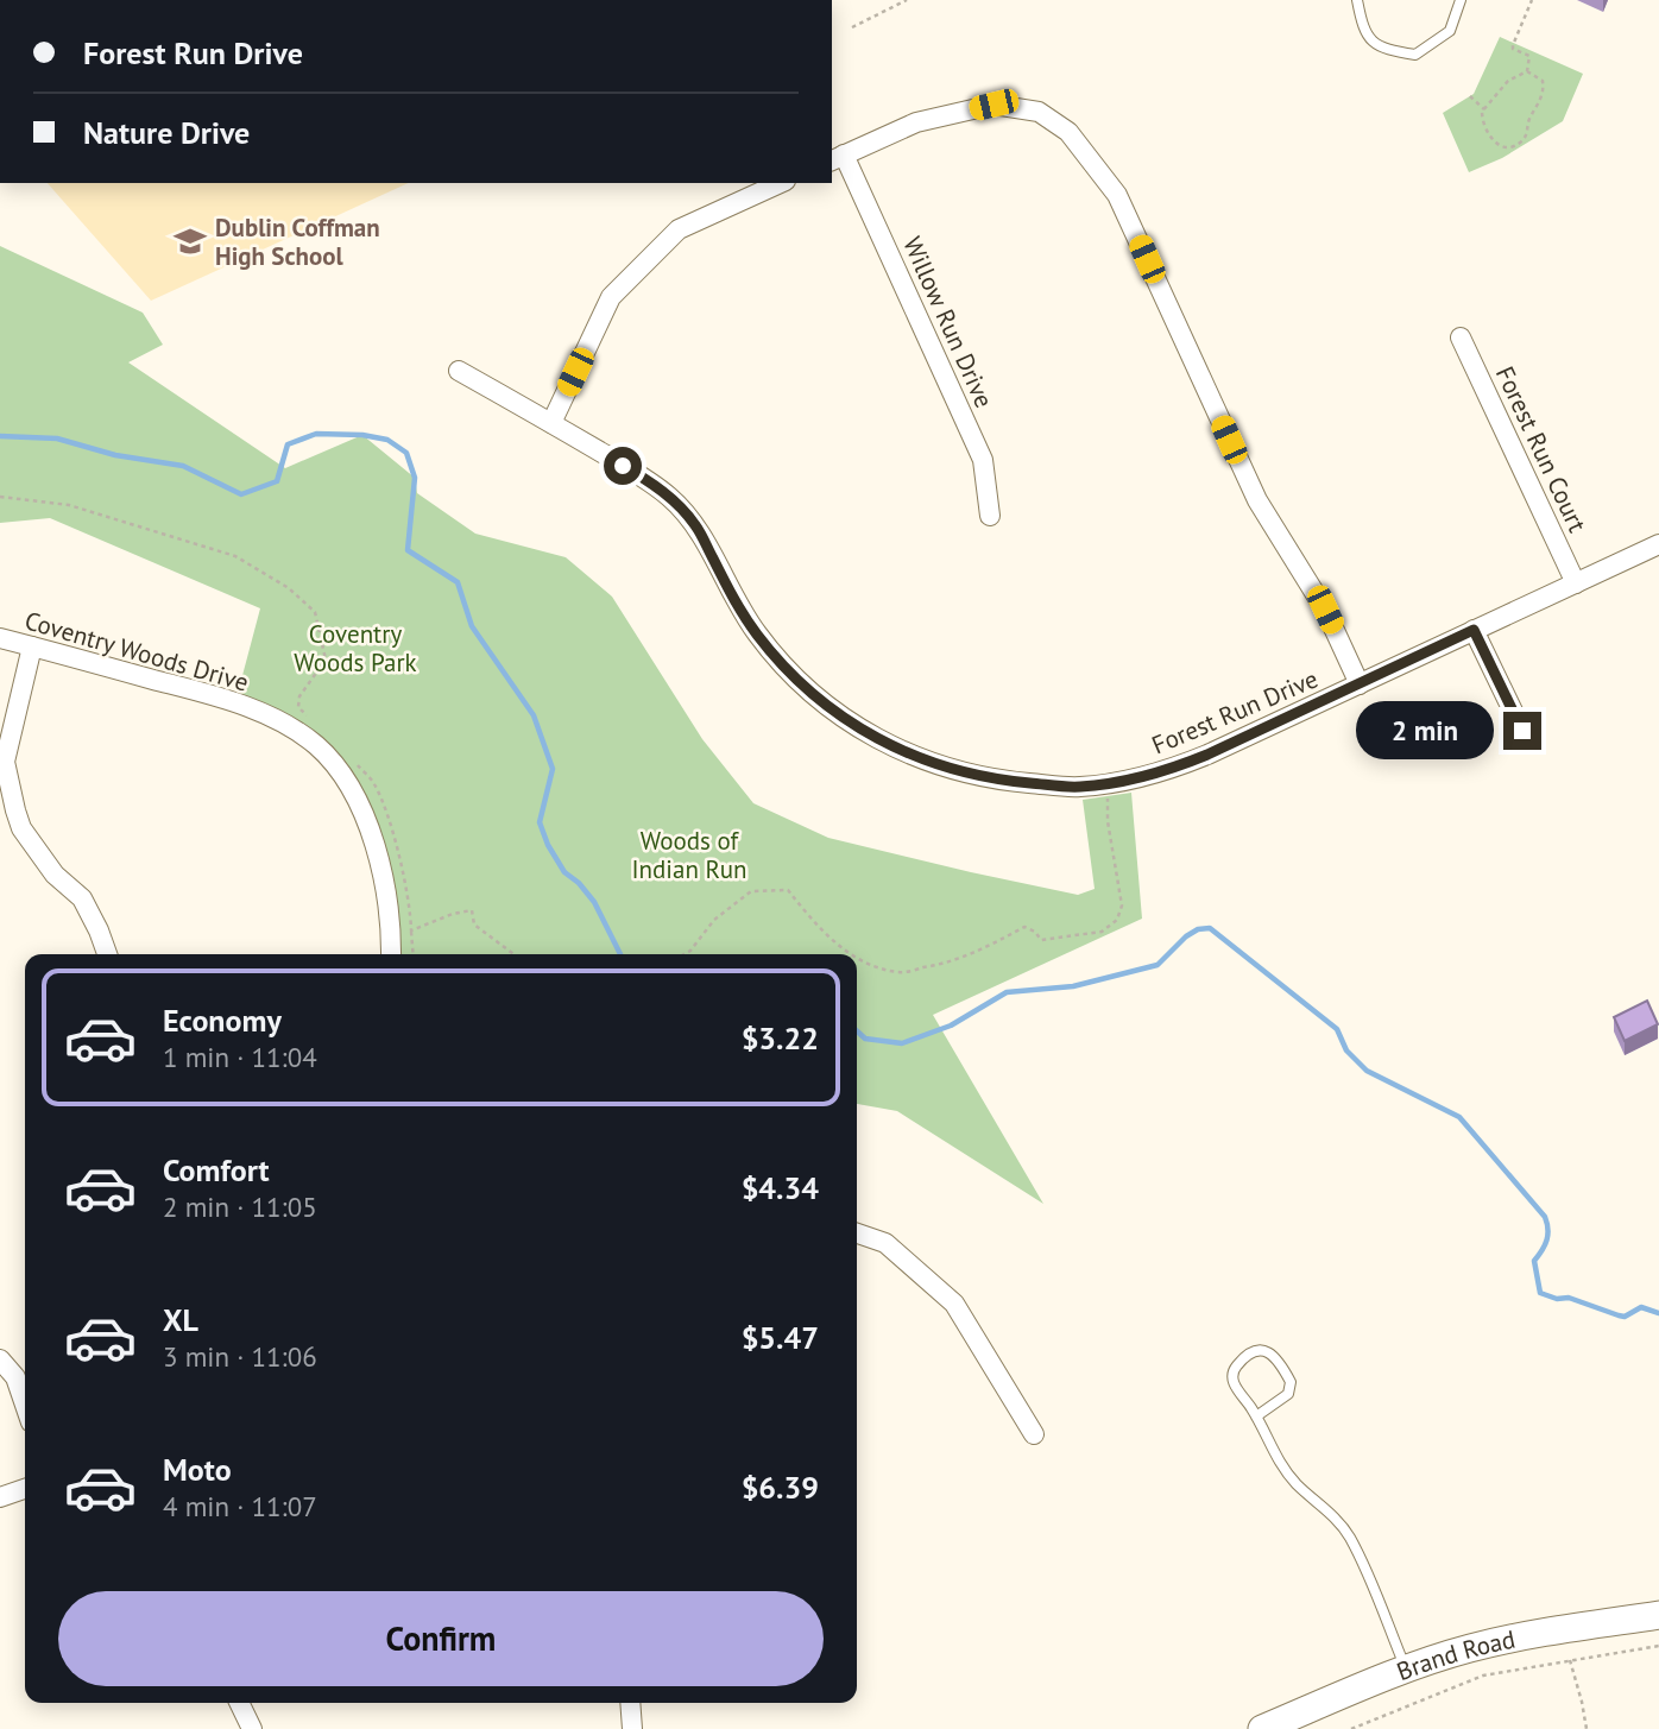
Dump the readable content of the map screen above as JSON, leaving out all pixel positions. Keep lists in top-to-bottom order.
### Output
{
  "streets": {
    "main road": ["Brand Road"],
    "street": [
      "Willow Run Drive",
      "Forest Run Court",
      "Coventry Woods Drive",
      "Forest Run Drive"
    ]
  },
  "crossings": [
    ["Forest Run Court", "Forest Run Drive"]
  ],
  "parks": ["Coventry Woods Park", "Woods of Indian Run"],
  "places": {
    "school or university": ["Dublin Coffman High School"]
  },
  "page": {
    "banner": ["Forest Run Drive", "Nature Drive"],
    "bubble": "2 min",
    "list": [
      {
        "name": "Economy",
        "note": "1 min · 11:04",
        "value": "$3.22"
      },
      {
        "name": "Comfort",
        "note": "2 min · 11:05",
        "value": "$4.34"
      },
      {
        "name": "XL",
        "note": "3 min · 11:06",
        "value": "$5.47"
      },
      {
        "name": "Moto",
        "note": "4 min · 11:07",
        "value": "$6.39"
      }
    ],
    "buttons": "Confirm"
  }
}
